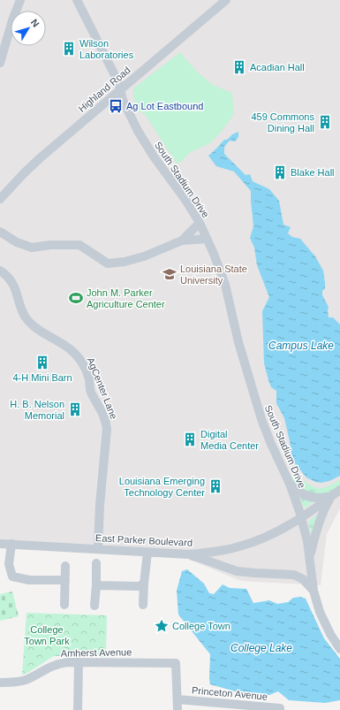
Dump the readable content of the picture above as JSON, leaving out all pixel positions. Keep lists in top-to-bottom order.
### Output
{
  "streets": {
    "street": [
      "Highland Road",
      "South Stadium Drive",
      "AgCenter Lane",
      "East Parker Boulevard",
      "Amherst Avenue",
      "Princeton Avenue"
    ]
  },
  "crossings": [
    ["Highland Road", "South Stadium Drive"],
    ["South Stadium Drive", "East Parker Boulevard"],
    ["AgCenter Lane", "East Parker Boulevard"],
    ["Amherst Avenue", "Princeton Avenue"]
  ],
  "water": ["Campus Lake", "College Lake"],
  "parks": ["College Town Park"],
  "places": {
    "building": [
      "Wilson Laboratories",
      "Acadian Hall",
      "459 Commons Dining Hall",
      "Blake Hall",
      "4-H Mini Barn",
      "H. B. Nelson Memorial",
      "Digital Media Center",
      "Louisiana Emerging Technology Center"
    ],
    "bus stop": ["Ag Lot Eastbound"],
    "school or university": ["Louisiana State University"],
    "sports": ["John M. Parker Agriculture Center"],
    "place": ["College Town"]
  },
  "north": "top right"
}
